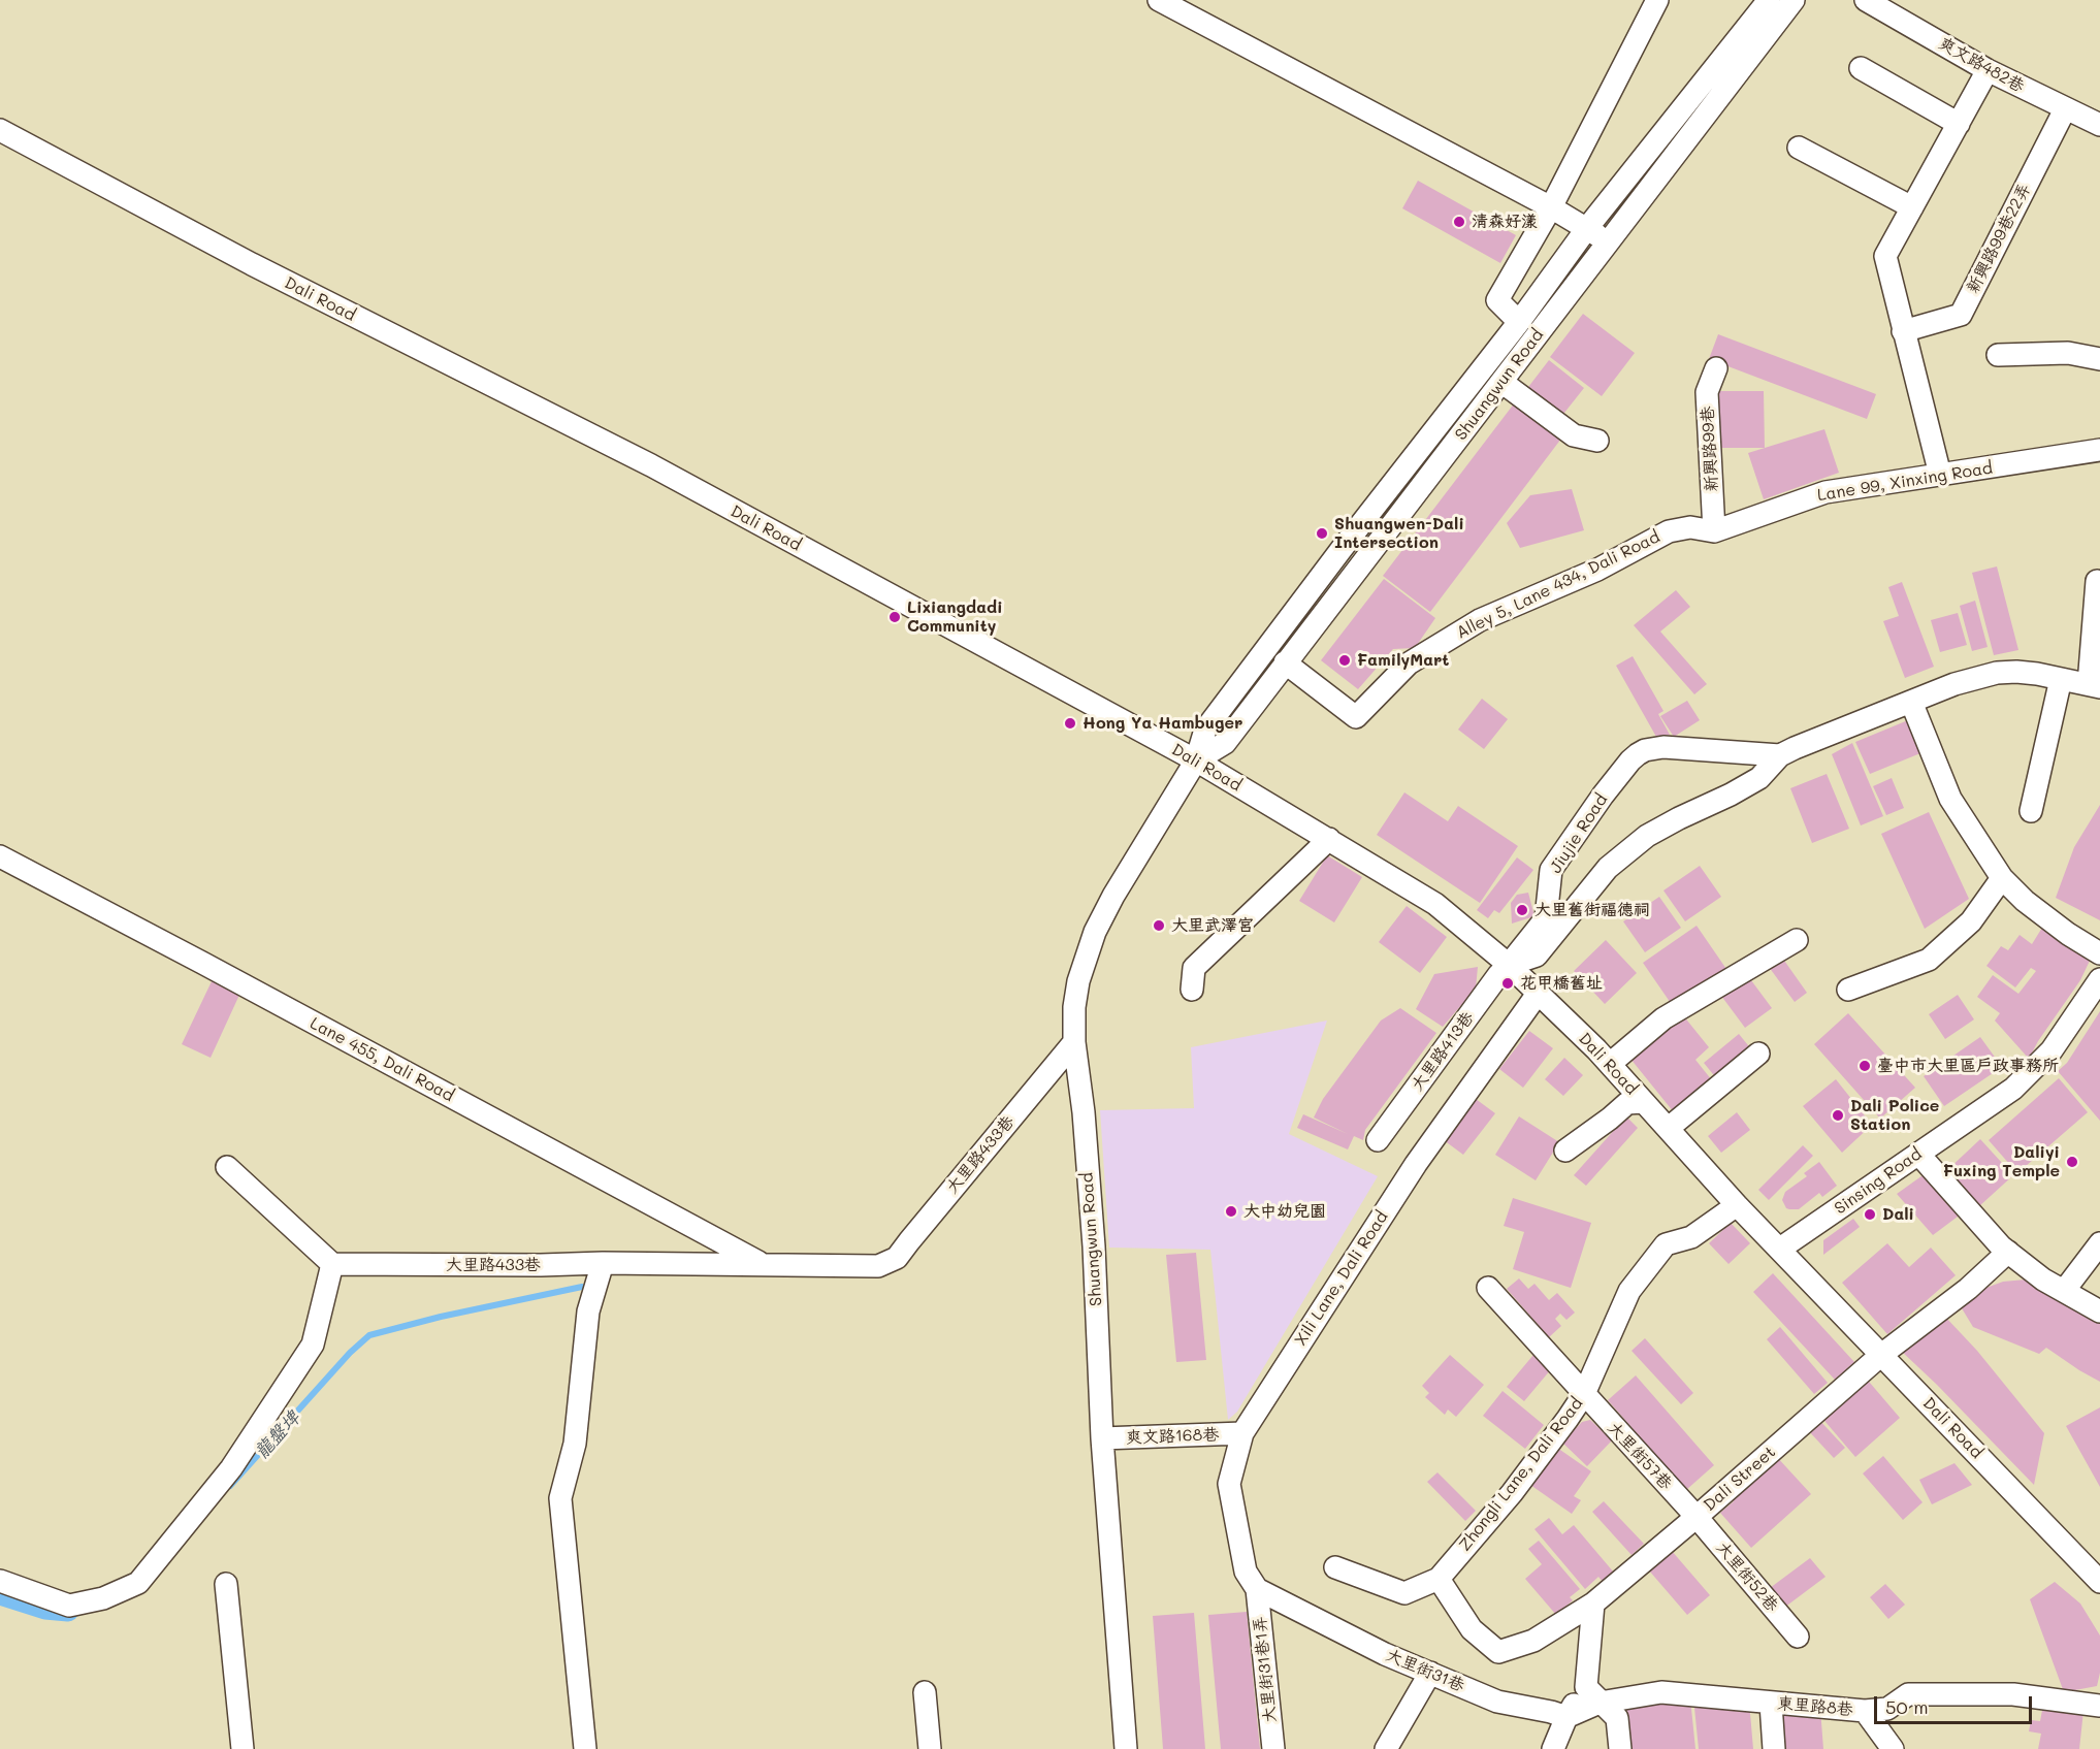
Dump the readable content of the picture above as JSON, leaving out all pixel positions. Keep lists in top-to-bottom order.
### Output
{
  "streets": {
    "street": [
      "爽文路482巷",
      "新興路99巷22弄",
      "Dali Road",
      "Shuangwun Road",
      "新興路99巷",
      "Lane 99, Xinxing Road",
      "Alley 5, Lane 434, Dali Road",
      "Jiujie Road",
      "大里路413巷",
      "Lane 455, Dali Road",
      "大里路433巷",
      "Sinsing Road",
      "Xili Lane, Dali Road",
      "爽文路168巷",
      "大里街57巷",
      "Zhongli Lane, Dali Road",
      "Dali Street",
      "大里街52巷",
      "大里街31巷1弄",
      "大里街31巷",
      "東里路8巷"
    ]
  },
  "crossings": [
    ["爽文路482巷", "新興路99巷22弄"],
    ["Dali Road", "Shuangwun Road"],
    ["Dali Road", "Jiujie Road"],
    ["Dali Road", "大里路413巷"],
    ["Dali Road", "Sinsing Road"],
    ["Dali Road", "Xili Lane, Dali Road"],
    ["Dali Road", "Zhongli Lane, Dali Road"],
    ["Dali Road", "Dali Street"],
    ["Shuangwun Road", "Alley 5, Lane 434, Dali Road"],
    ["Shuangwun Road", "大里路433巷"],
    ["Shuangwun Road", "爽文路168巷"],
    ["新興路99巷", "Lane 99, Xinxing Road"],
    ["新興路99巷", "Alley 5, Lane 434, Dali Road"],
    ["Lane 99, Xinxing Road", "Alley 5, Lane 434, Dali Road"],
    ["Jiujie Road", "大里路413巷"],
    ["Lane 455, Dali Road", "大里路433巷"],
    ["Xili Lane, Dali Road", "爽文路168巷"],
    ["Xili Lane, Dali Road", "大里街31巷1弄"],
    ["Xili Lane, Dali Road", "大里街31巷"],
    ["大里街57巷", "Zhongli Lane, Dali Road"],
    ["大里街57巷", "Dali Street"],
    ["大里街57巷", "大里街52巷"],
    ["Zhongli Lane, Dali Road", "Dali Street"],
    ["Dali Street", "大里街52巷"],
    ["大里街31巷1弄", "大里街31巷"]
  ],
  "water": ["龍盤埤"],
  "places": [
    "清森好漾",
    "Shuangwen-Dali Intersection",
    "Lixiangdadi Community",
    "FamilyMart",
    "Hong Ya Hambuger",
    "大里舊街福德祠",
    "大里武澤宮",
    "花甲橋舊址",
    "臺中市大里區戶政事務所",
    "Dali Police Station",
    "Daliyi Fuxing Temple",
    "大中幼兒園",
    "Dali"
  ],
  "scale_bar": "50 m"
}
